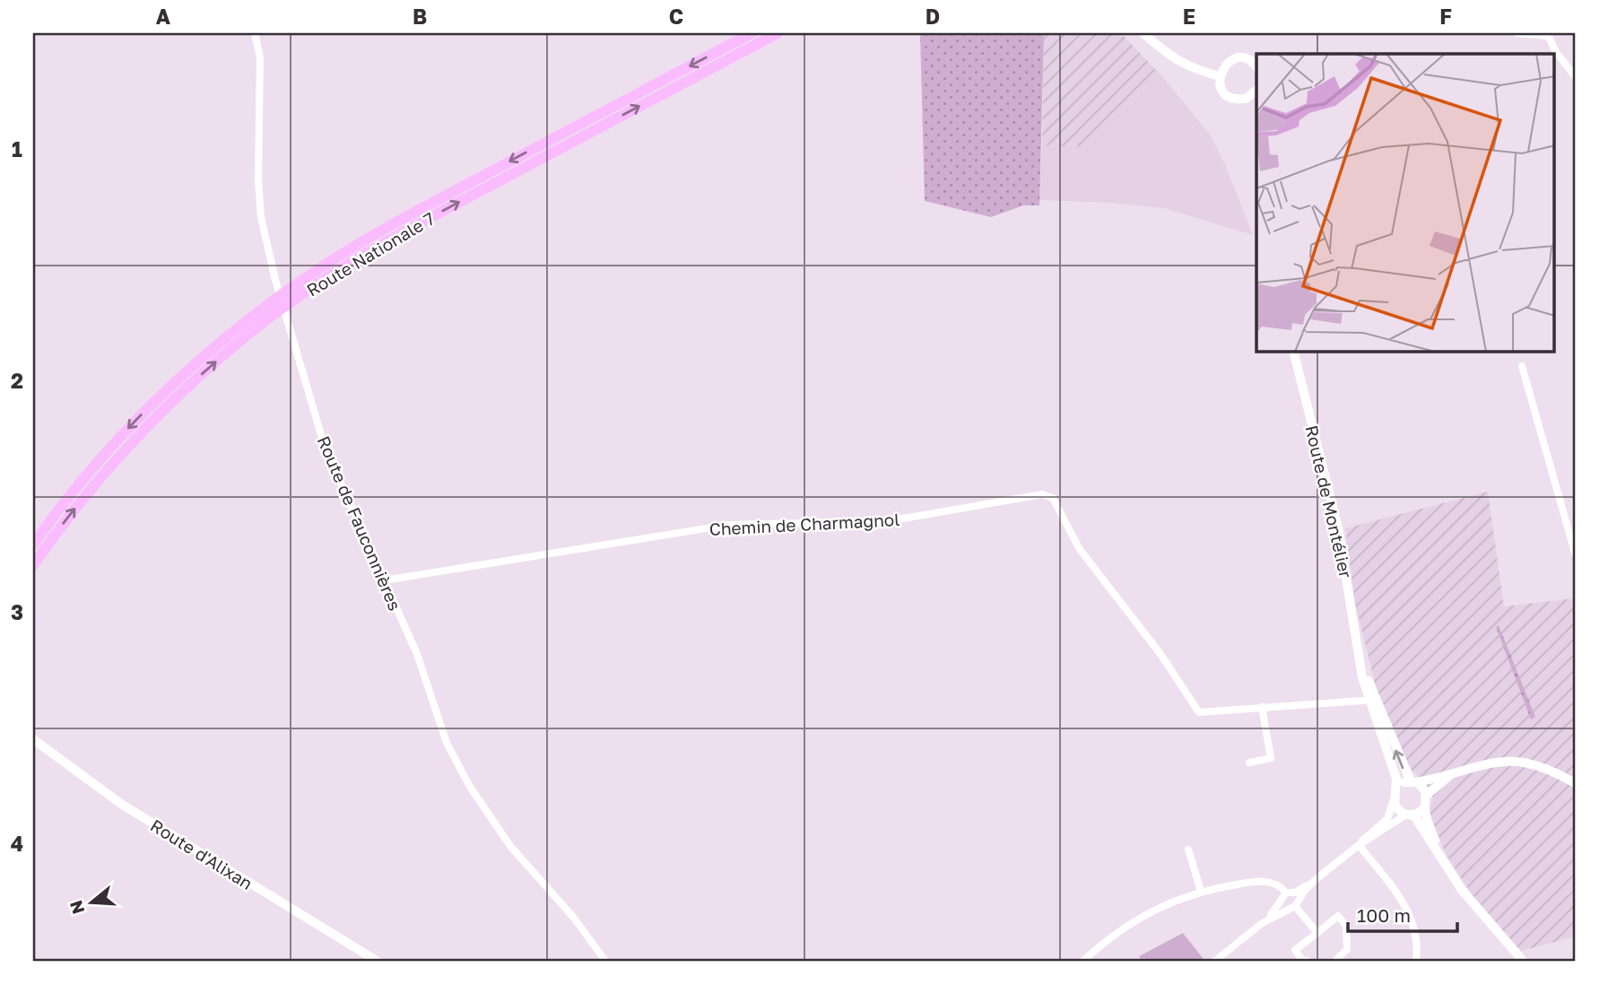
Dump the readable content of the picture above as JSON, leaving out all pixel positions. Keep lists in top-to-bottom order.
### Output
{
  "streets": {
    "highway": ["Route Nationale 7"],
    "main road": ["Route de Montélier"],
    "street": ["Route de Fauconnières", "Chemin de Charmagnol", "Route d'Alixan"]
  },
  "crossings": [
    ["Route de Montélier", "Chemin de Charmagnol"],
    ["Route de Fauconnières", "Chemin de Charmagnol"]
  ],
  "scale_bar": "100 m",
  "north": "left",
  "grid": {
    "columns": [
      "A",
      "B",
      "C",
      "D",
      "E",
      "F"
    ],
    "rows": [
      "1",
      "2",
      "3",
      "4"
    ]
  }
}
